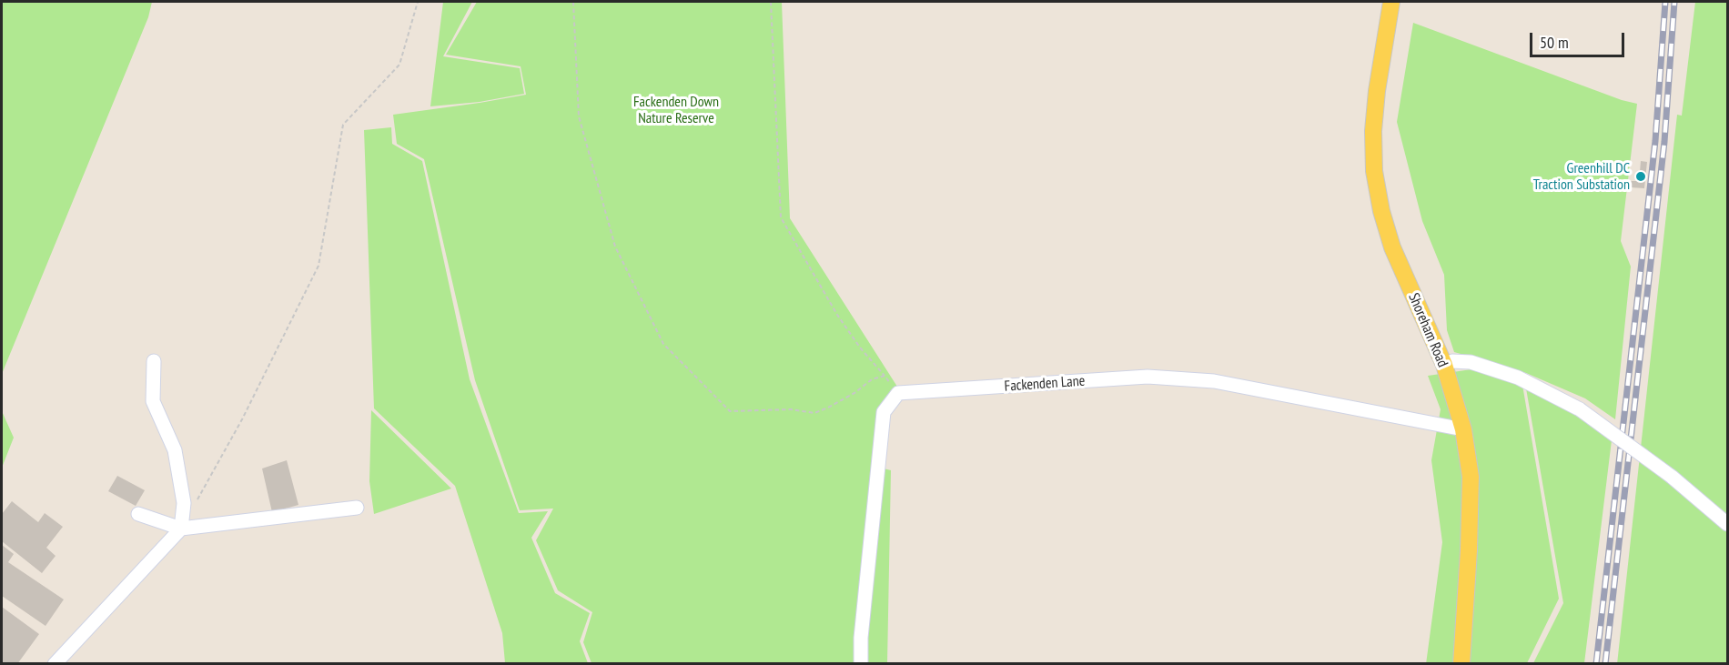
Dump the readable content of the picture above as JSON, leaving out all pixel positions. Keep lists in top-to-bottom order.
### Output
{
  "streets": {
    "main road": ["Shoreham Road"],
    "street": ["Fackenden Lane"]
  },
  "crossings": [
    ["Shoreham Road", "Fackenden Lane"]
  ],
  "parks": ["Fackenden Down Nature Reserve"],
  "places": ["Greenhill DC Traction Substation"],
  "scale_bar": "50 m"
}
